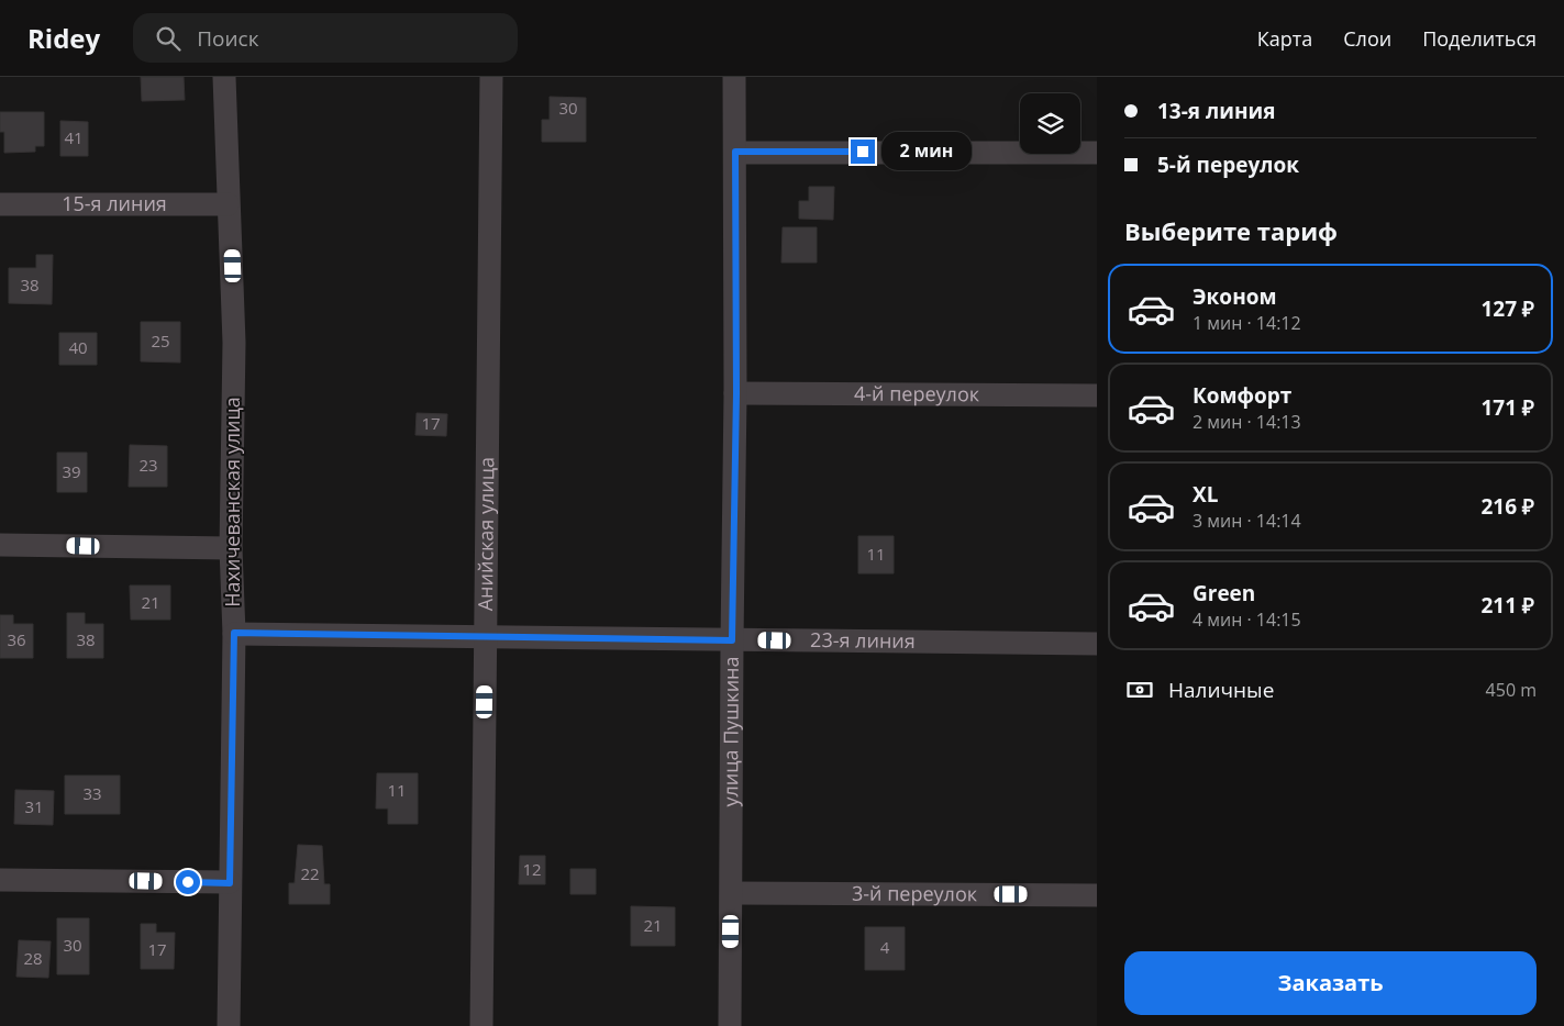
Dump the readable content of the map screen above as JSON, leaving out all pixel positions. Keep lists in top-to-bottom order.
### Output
{
  "streets": {
    "street": [
      "15-я линия",
      "4-й переулок",
      "Нахичеванская улица",
      "Анийская улица",
      "23-я линия",
      "улица Пушкина",
      "3-й переулок"
    ]
  },
  "crossings": [
    ["15-я линия", "Нахичеванская улица"],
    ["4-й переулок", "улица Пушкина"],
    ["Нахичеванская улица", "23-я линия"],
    ["Анийская улица", "23-я линия"],
    ["23-я линия", "улица Пушкина"],
    ["улица Пушкина", "3-й переулок"]
  ],
  "house_numbers": [
    "30",
    "41",
    "38",
    "25",
    "40",
    "17",
    "23",
    "39",
    "11",
    "21",
    "36",
    "38",
    "11",
    "33",
    "31",
    "12",
    "22",
    "21",
    "30",
    "4",
    "17",
    "28"
  ],
  "page": {
    "header": "Ridey",
    "search": "Поиск",
    "nav": ["Карта", "Слои", "Поделиться"],
    "banner": ["13-я линия", "5-й переулок"],
    "bubble": "2 мин",
    "heading": "Выберите тариф",
    "list": [
      {
        "name": "Эконом",
        "note": "1 мин · 14:12",
        "value": "127 ₽"
      },
      {
        "name": "Комфорт",
        "note": "2 мин · 14:13",
        "value": "171 ₽"
      },
      {
        "name": "XL",
        "note": "3 мин · 14:14",
        "value": "216 ₽"
      },
      {
        "name": "Green",
        "note": "4 мин · 14:15",
        "value": "211 ₽"
      }
    ],
    "pay": ["Наличные", "450 m"],
    "buttons": "Заказать"
  }
}
